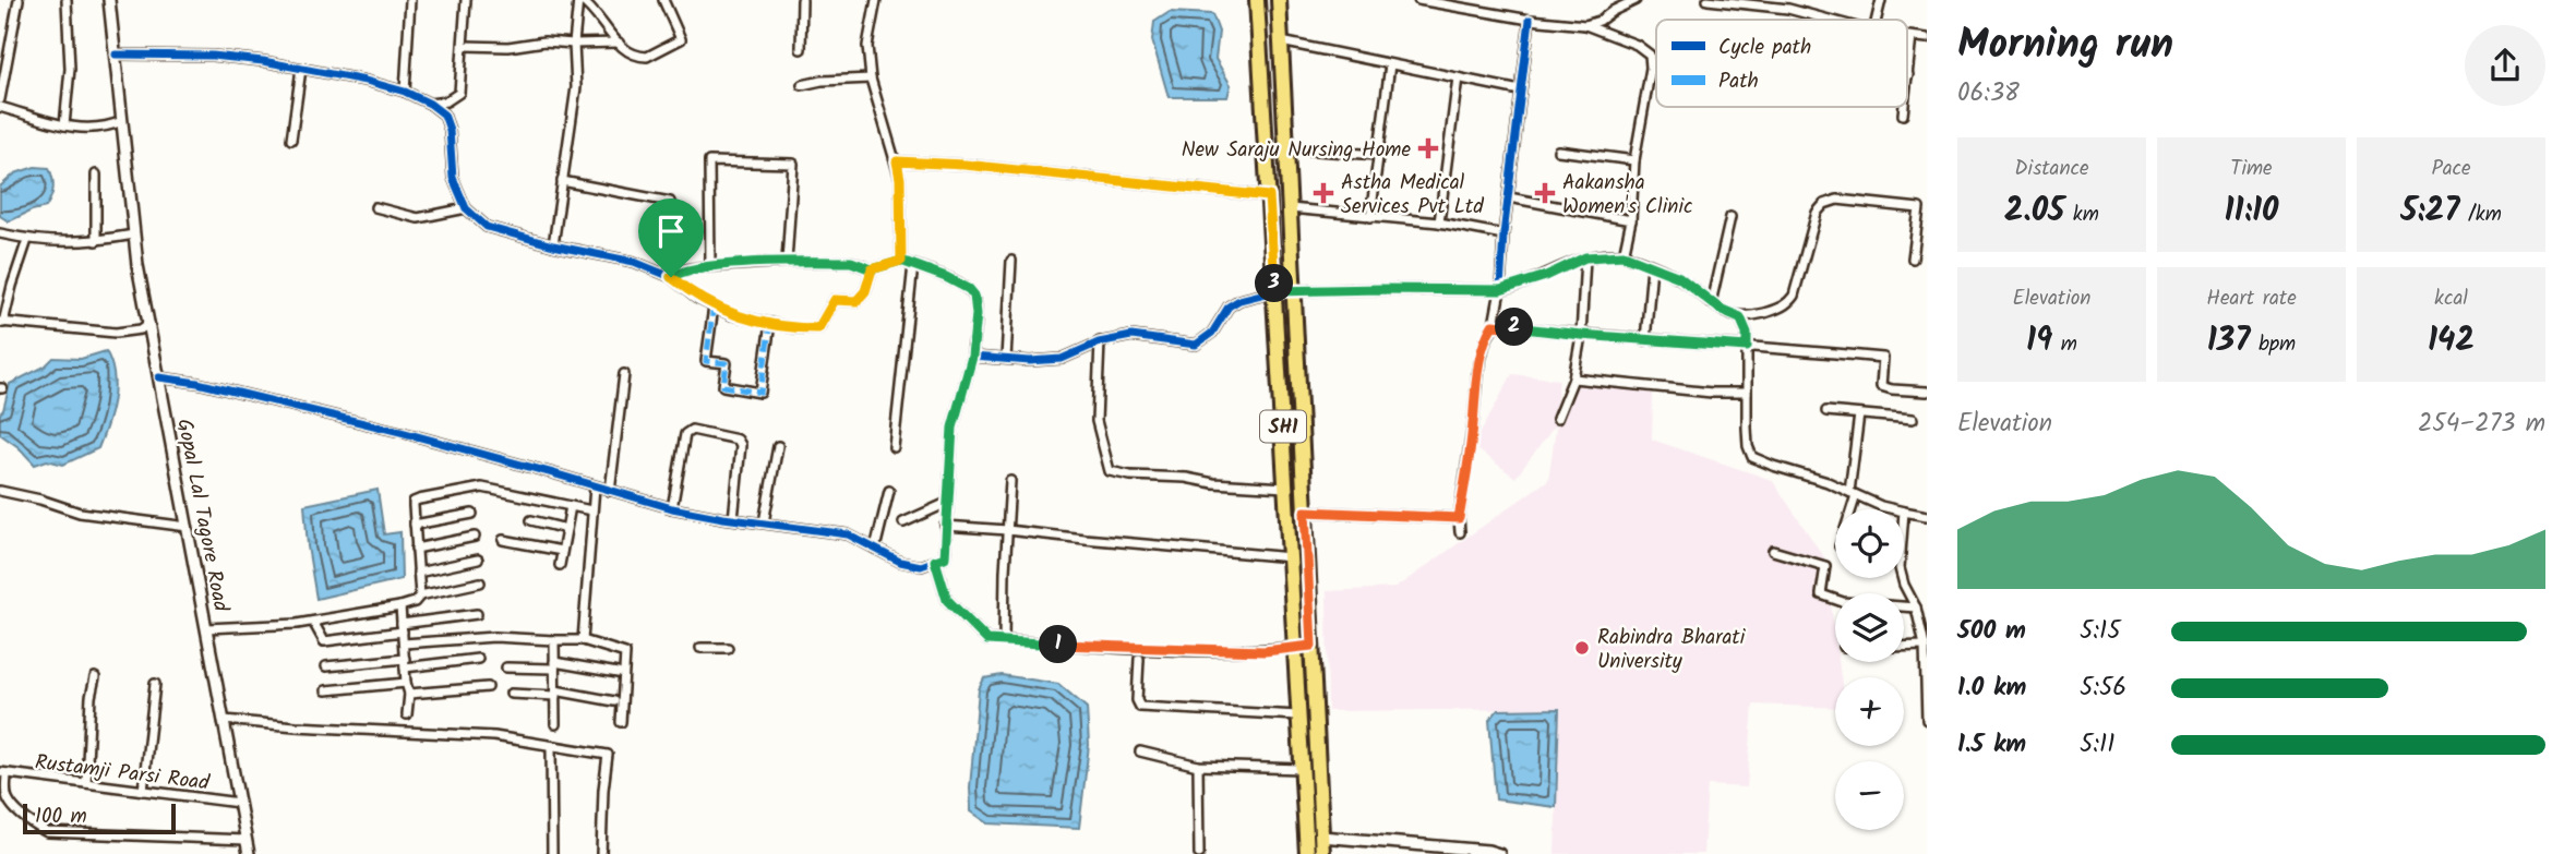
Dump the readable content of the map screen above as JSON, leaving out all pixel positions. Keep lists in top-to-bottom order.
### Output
{
  "streets": {
    "main road": ["SH1"],
    "street": ["Gopal Lal Tagore Road", "Rustamji Parsi Road"]
  },
  "crossings": [
    ["Gopal Lal Tagore Road", "Rustamji Parsi Road"]
  ],
  "places": {
    "health": ["New Saraju Nursing Home", "Astha Medical Services Pvt Ltd", "Aakansha Women's Clinic"],
    "other": ["Rabindra Bharati University"]
  },
  "legend": ["Cycle path", "Path"],
  "scale_bar": "100 m",
  "page": {
    "heading": ["Morning run", "06:38"],
    "stats": [
      ["Distance", "2.05 km"],
      ["Time", "11:10"],
      ["Pace", "5:27 /km"],
      ["Elevation", "19 m"],
      ["Heart rate", "137 bpm"],
      ["kcal", "142"]
    ],
    "pins": ["3", "2", "1"],
    "chart": ["Elevation", "254–273 m"],
    "map_buttons": ["+", "−"],
    "list": [
      {
        "name": "500 m",
        "note": "5:15"
      },
      {
        "name": "1.0 km",
        "note": "5:56"
      },
      {
        "name": "1.5 km",
        "note": "5:11"
      }
    ],
    "scale": "100 m"
  }
}
